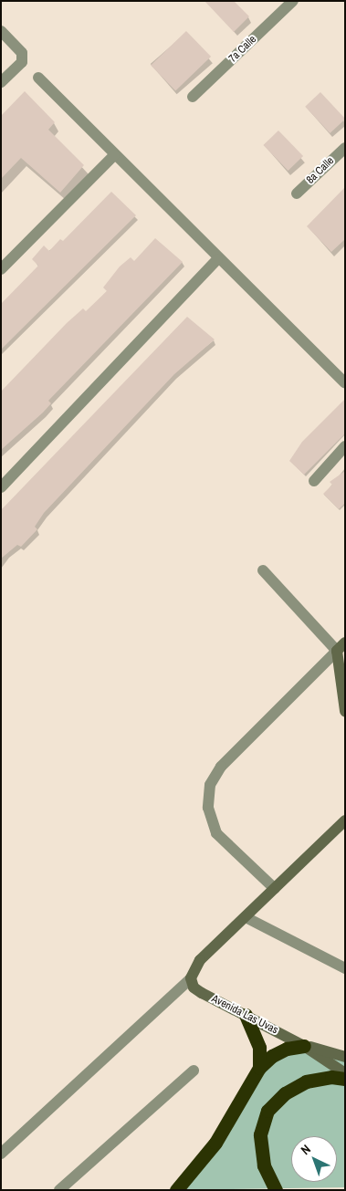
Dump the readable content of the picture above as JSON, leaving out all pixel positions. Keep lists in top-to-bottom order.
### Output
{
  "streets": {
    "street": ["7a Calle", "8a Calle", "Avenida Las Uvas"]
  },
  "north": "top left"
}
